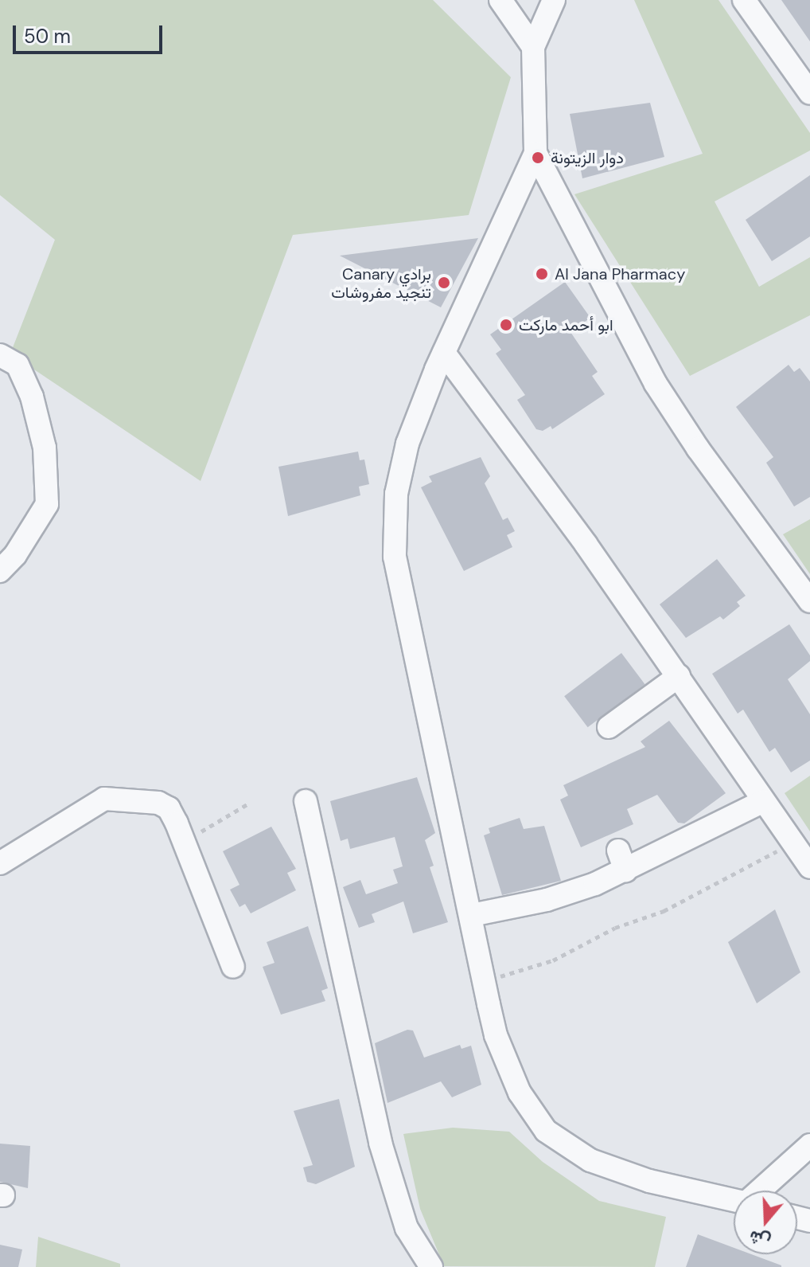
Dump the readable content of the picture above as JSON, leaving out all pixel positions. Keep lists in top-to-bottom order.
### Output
{
  "places": [
    "دوار الزيتونة",
    "Al Jana Pharmacy",
    "Canary برادي تنجيد مفروشات",
    "ابو أحمد ماركت"
  ],
  "scale_bar": "50 m",
  "north": "bottom"
}
